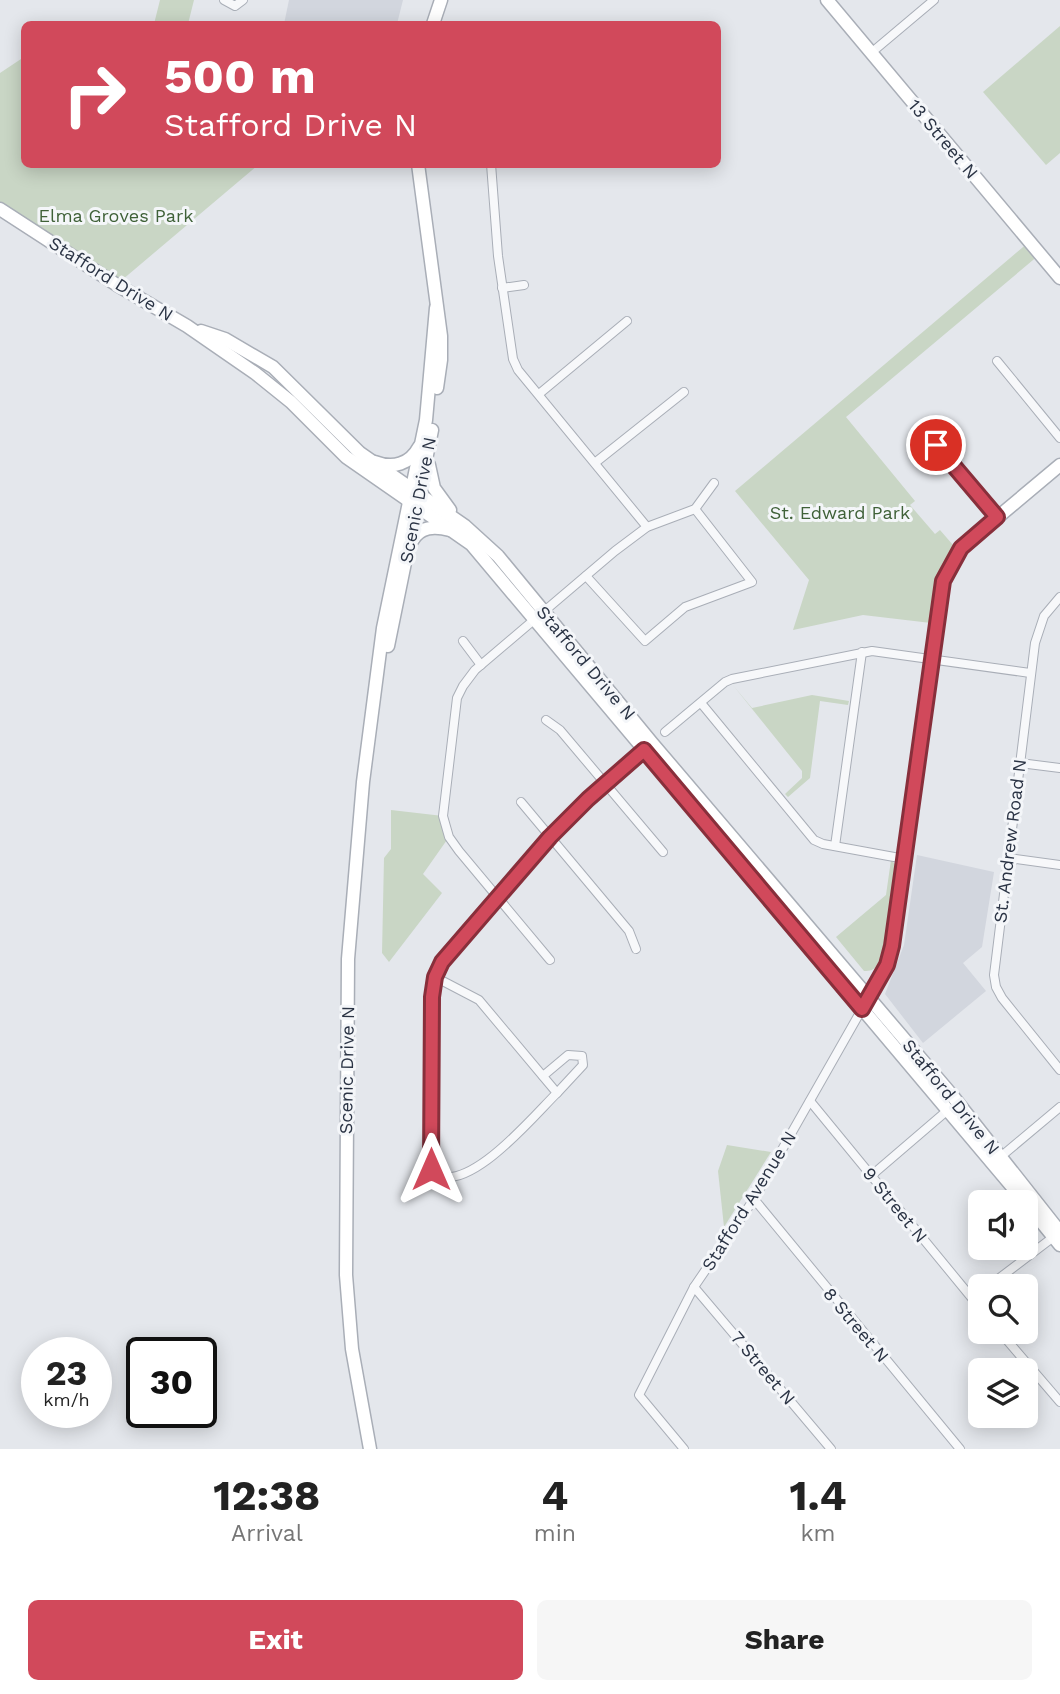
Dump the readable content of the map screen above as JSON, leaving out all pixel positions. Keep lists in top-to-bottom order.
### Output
{
  "streets": {
    "main road": ["13 Street N", "Stafford Drive N", "Scenic Drive N"],
    "street": [
      "St. Andrew Road N",
      "Stafford Avenue N",
      "9 Street N",
      "8 Street N",
      "7 Street N"
    ]
  },
  "crossings": [
    ["Stafford Drive N", "Scenic Drive N"],
    ["Stafford Drive N", "Stafford Avenue N"],
    ["Stafford Avenue N", "9 Street N"],
    ["Stafford Avenue N", "8 Street N"],
    ["Stafford Avenue N", "7 Street N"]
  ],
  "parks": ["Elma Groves Park", "St. Edward Park"],
  "page": {
    "turn": ["500 m", "Stafford Drive N"],
    "speed": "23 km/h",
    "limit": "30",
    "eta": [
      "12:38",
      "Arrival",
      "4",
      "min",
      "1.4",
      "km"
    ],
    "buttons": ["Exit", "Share"]
  }
}
